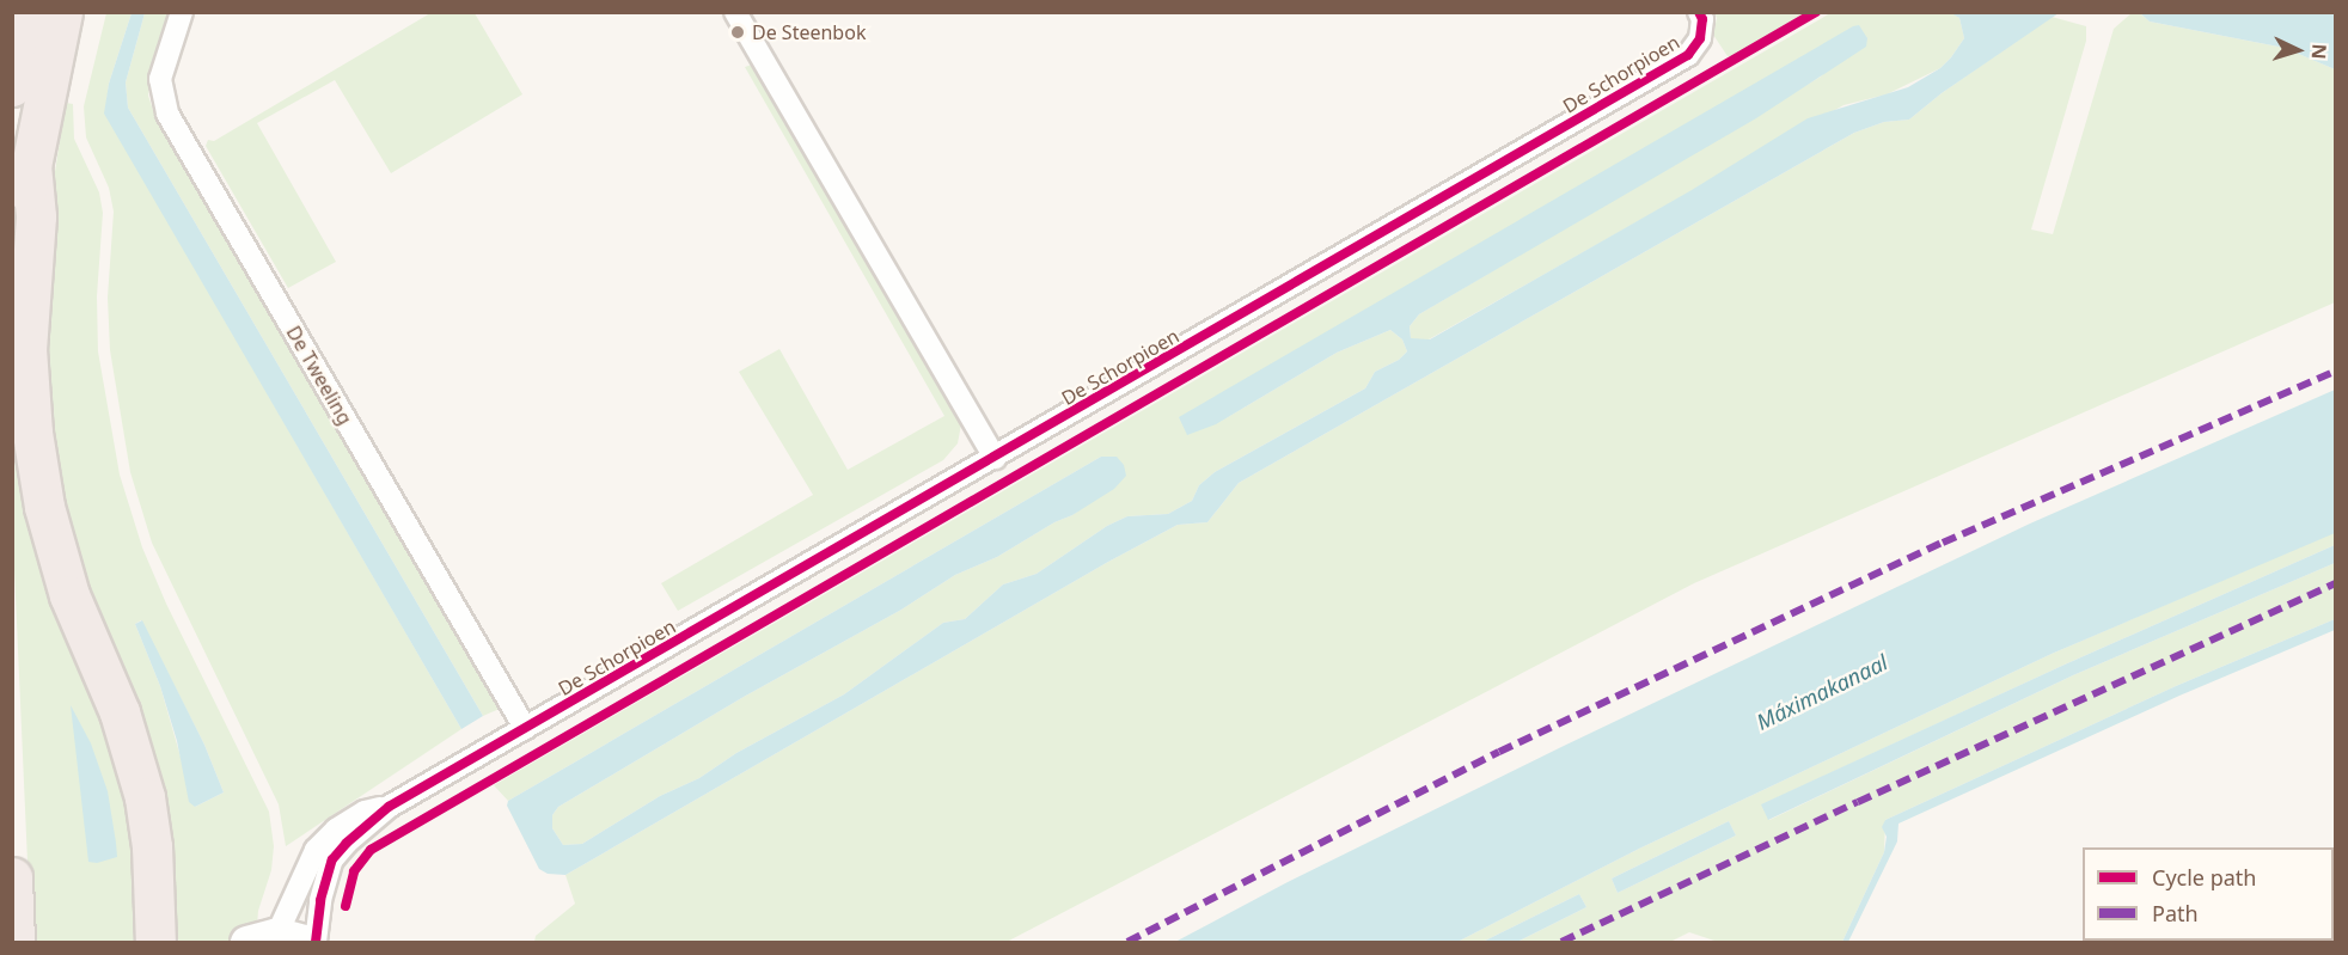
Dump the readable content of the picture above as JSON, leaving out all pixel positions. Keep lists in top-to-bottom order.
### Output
{
  "streets": {
    "street": ["De Schorpioen", "De Tweeling"]
  },
  "crossings": [
    ["De Schorpioen", "De Tweeling"]
  ],
  "water": ["Máximakanaal"],
  "places": ["De Steenbok"],
  "legend": ["Cycle path", "Path"],
  "north": "right"
}
